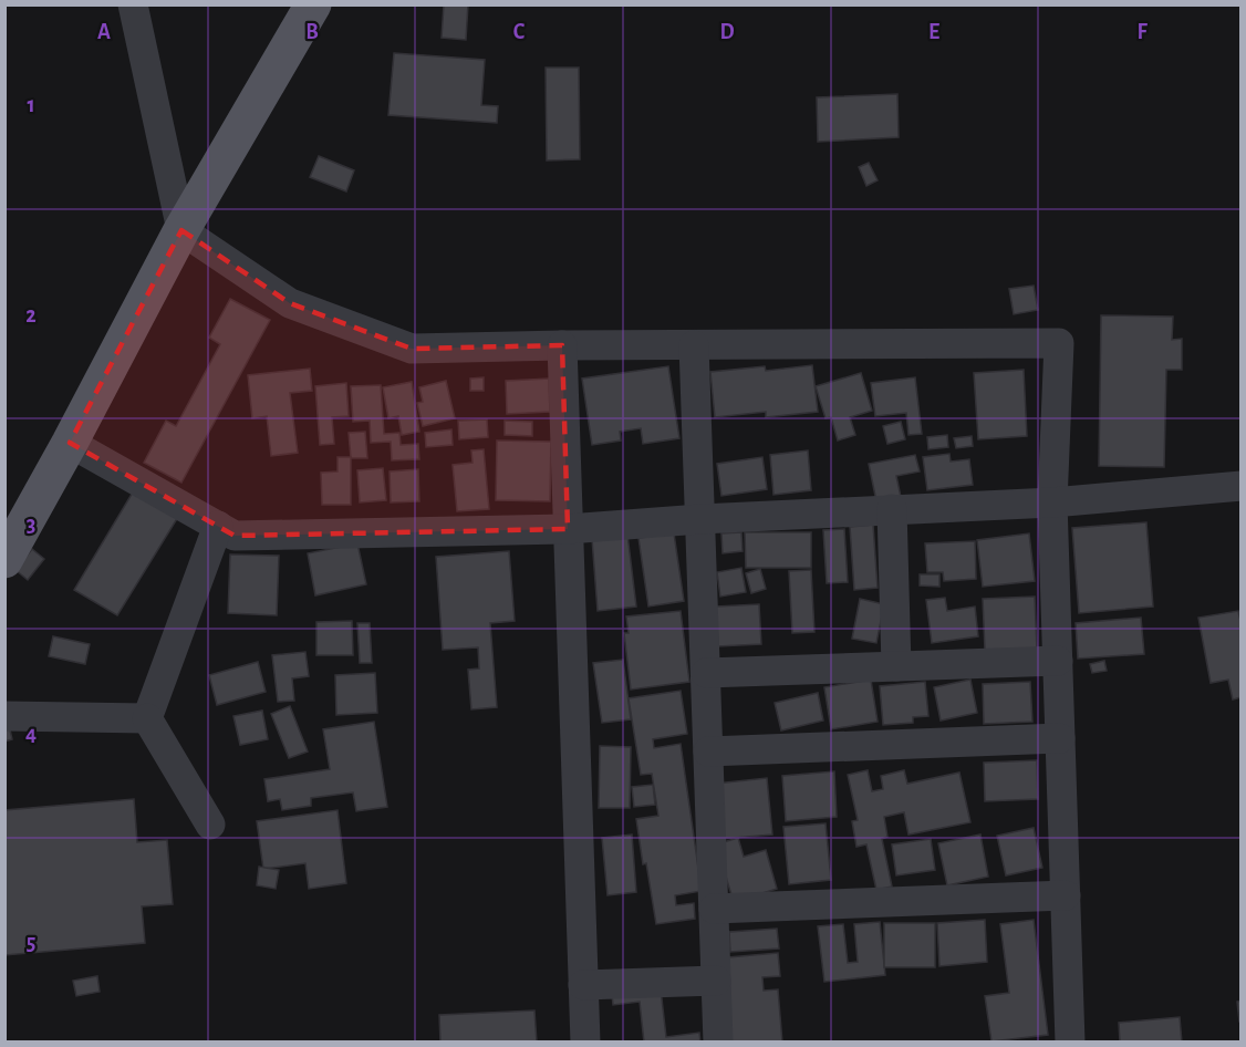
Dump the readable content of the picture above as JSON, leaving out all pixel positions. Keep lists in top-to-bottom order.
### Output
{
  "grid": {
    "columns": [
      "A",
      "B",
      "C",
      "D",
      "E",
      "F"
    ],
    "rows": [
      "1",
      "2",
      "3",
      "4",
      "5"
    ]
  }
}
